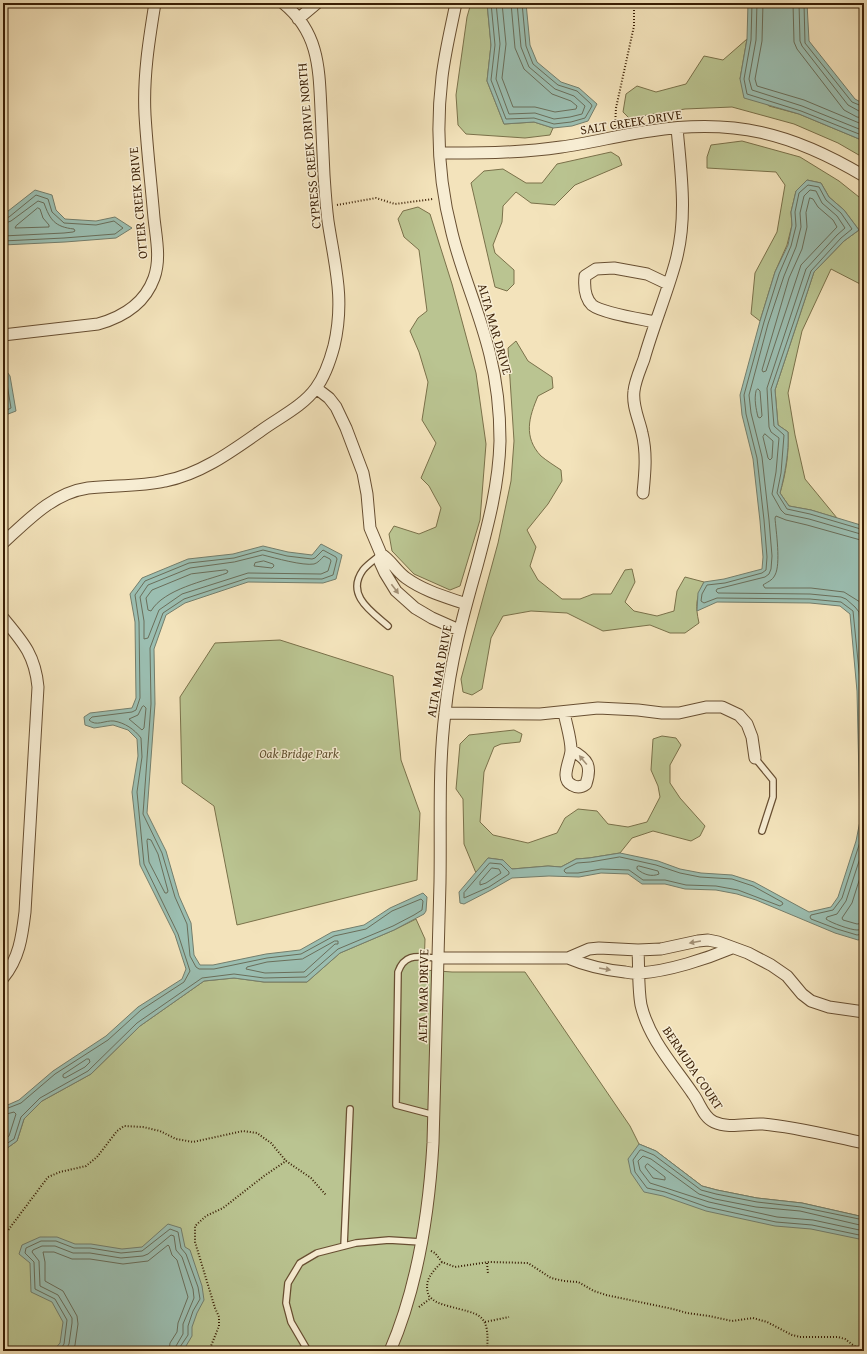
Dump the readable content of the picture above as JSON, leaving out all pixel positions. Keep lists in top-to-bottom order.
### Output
{
  "streets": {
    "street": [
      "SALT CREEK DRIVE",
      "CYPRESS CREEK DRIVE NORTH",
      "OTTER CREEK DRIVE",
      "ALTA MAR DRIVE",
      "BERMUDA COURT"
    ]
  },
  "crossings": [
    ["SALT CREEK DRIVE", "ALTA MAR DRIVE"]
  ],
  "parks": ["Oak Bridge Park"]
}
